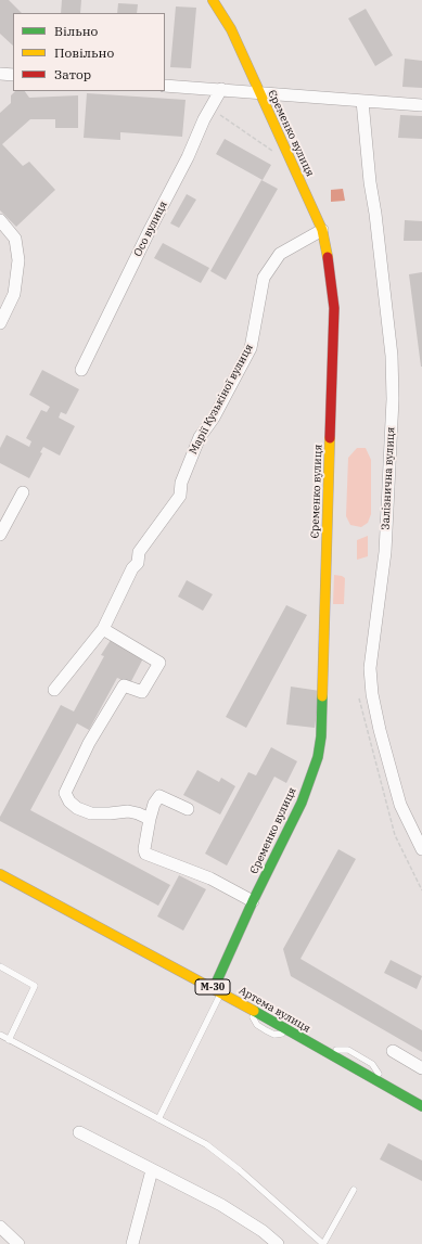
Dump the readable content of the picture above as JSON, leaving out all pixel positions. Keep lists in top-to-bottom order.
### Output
{
  "streets": {
    "main road": ["Єременко вулиця", "М-30", "Артема вулиця"],
    "street": ["Осо вулиця", "Марії Кузькіної вулиця", "Залізнична вулиця"]
  },
  "crossings": [
    ["Єременко вулиця", "Марії Кузькіної вулиця"],
    ["Єременко вулиця", "Артема вулиця"]
  ],
  "legend": ["Вільно", "Повільно", "Затор"]
}
